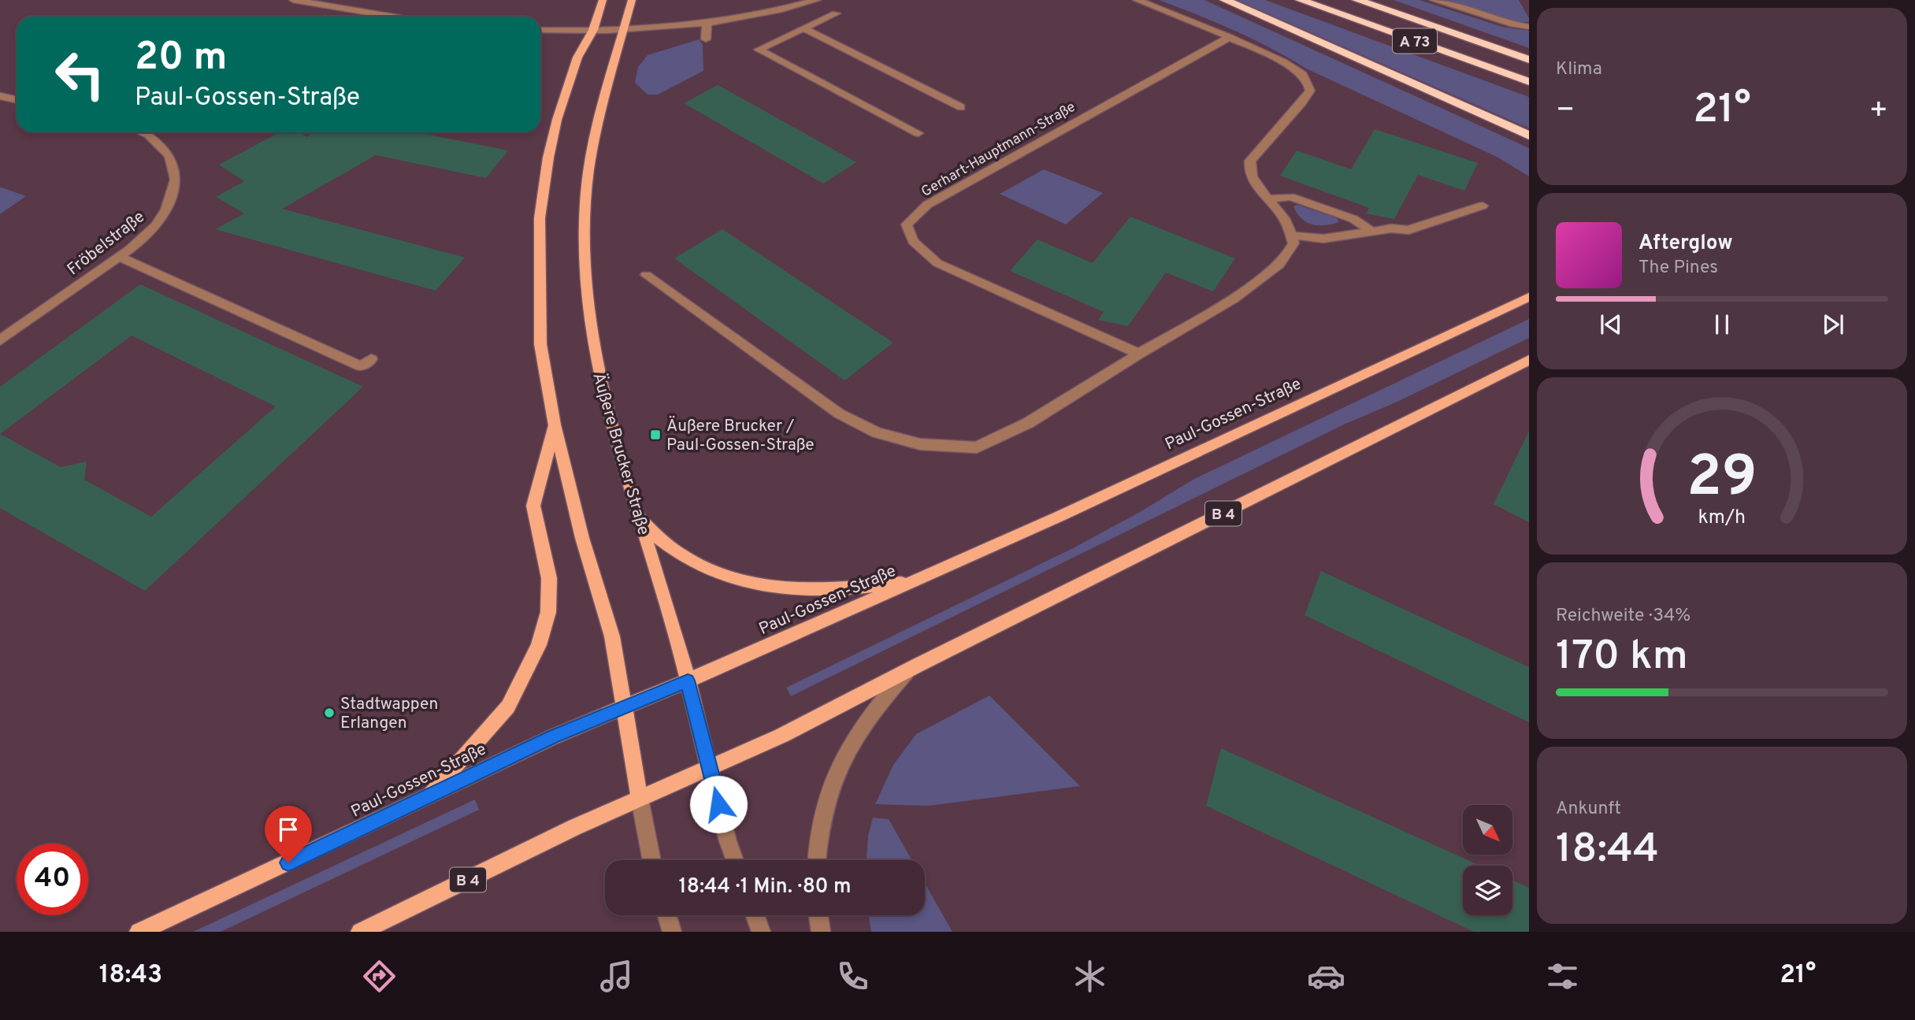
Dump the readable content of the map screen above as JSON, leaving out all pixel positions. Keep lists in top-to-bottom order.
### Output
{
  "streets": {
    "highway": ["A 73"],
    "main road": ["Paul-Gossen-Straße", "Äußere Brucker Straße", "B 4"],
    "street": ["Gerhart-Hauptmann-Straße", "Fröbelstraße"]
  },
  "crossings": [
    ["Paul-Gossen-Straße", "Äußere Brucker Straße"],
    ["Äußere Brucker Straße", "B 4"]
  ],
  "places": {
    "transit": ["Äußere Brucker / Paul-Gossen-Straße"],
    "other": ["Stadtwappen Erlangen"]
  },
  "north": "bottom right",
  "page": {
    "tile": [
      "Klima",
      ["Reichweite · 34%", "170 km"],
      ["Ankunft", "18:44"]
    ],
    "turn": ["20 m", "Paul-Gossen-Straße"],
    "heat": ["−", "21°", "+"],
    "song": ["Afterglow", "The Pines"],
    "limit": "40",
    "trip": "18:44 · 1 Min. · 80 m",
    "tabs": ["18:43", "21°"],
    "gauge": ["29", "km/h"]
  }
}
